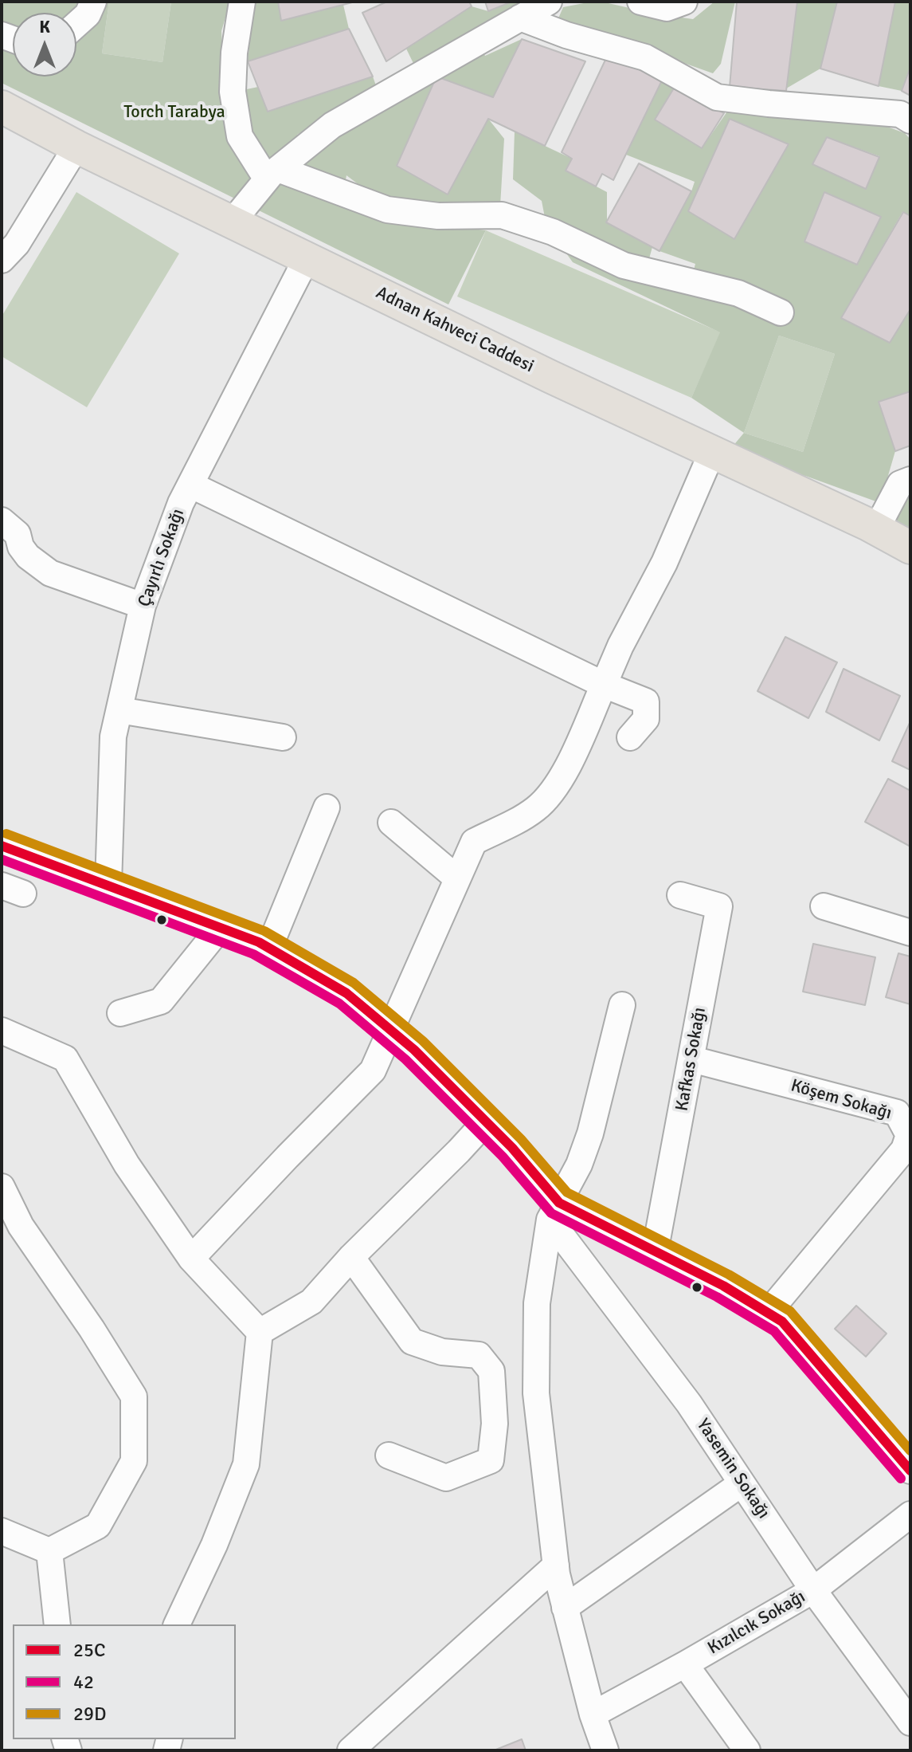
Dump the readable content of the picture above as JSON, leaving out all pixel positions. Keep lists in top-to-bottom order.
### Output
{
  "streets": {
    "main road": ["Adnan Kahveci Caddesi"],
    "street": [
      "Çayırlı Sokağı",
      "Kafkas Sokağı",
      "Köşem Sokağı",
      "Yasemin Sokağı",
      "Kızılcık Sokağı"
    ]
  },
  "crossings": [
    ["Adnan Kahveci Caddesi", "Çayırlı Sokağı"],
    ["Çayırlı Sokağı", "Yasemin Sokağı"],
    ["Kafkas Sokağı", "Köşem Sokağı"],
    ["Yasemin Sokağı", "Kızılcık Sokağı"]
  ],
  "parks": ["Torch Tarabya"],
  "lines": ["transit line 29D", "transit line 25C", "transit line 42"],
  "legend": ["25C", "42", "29D"],
  "north": "top"
}
